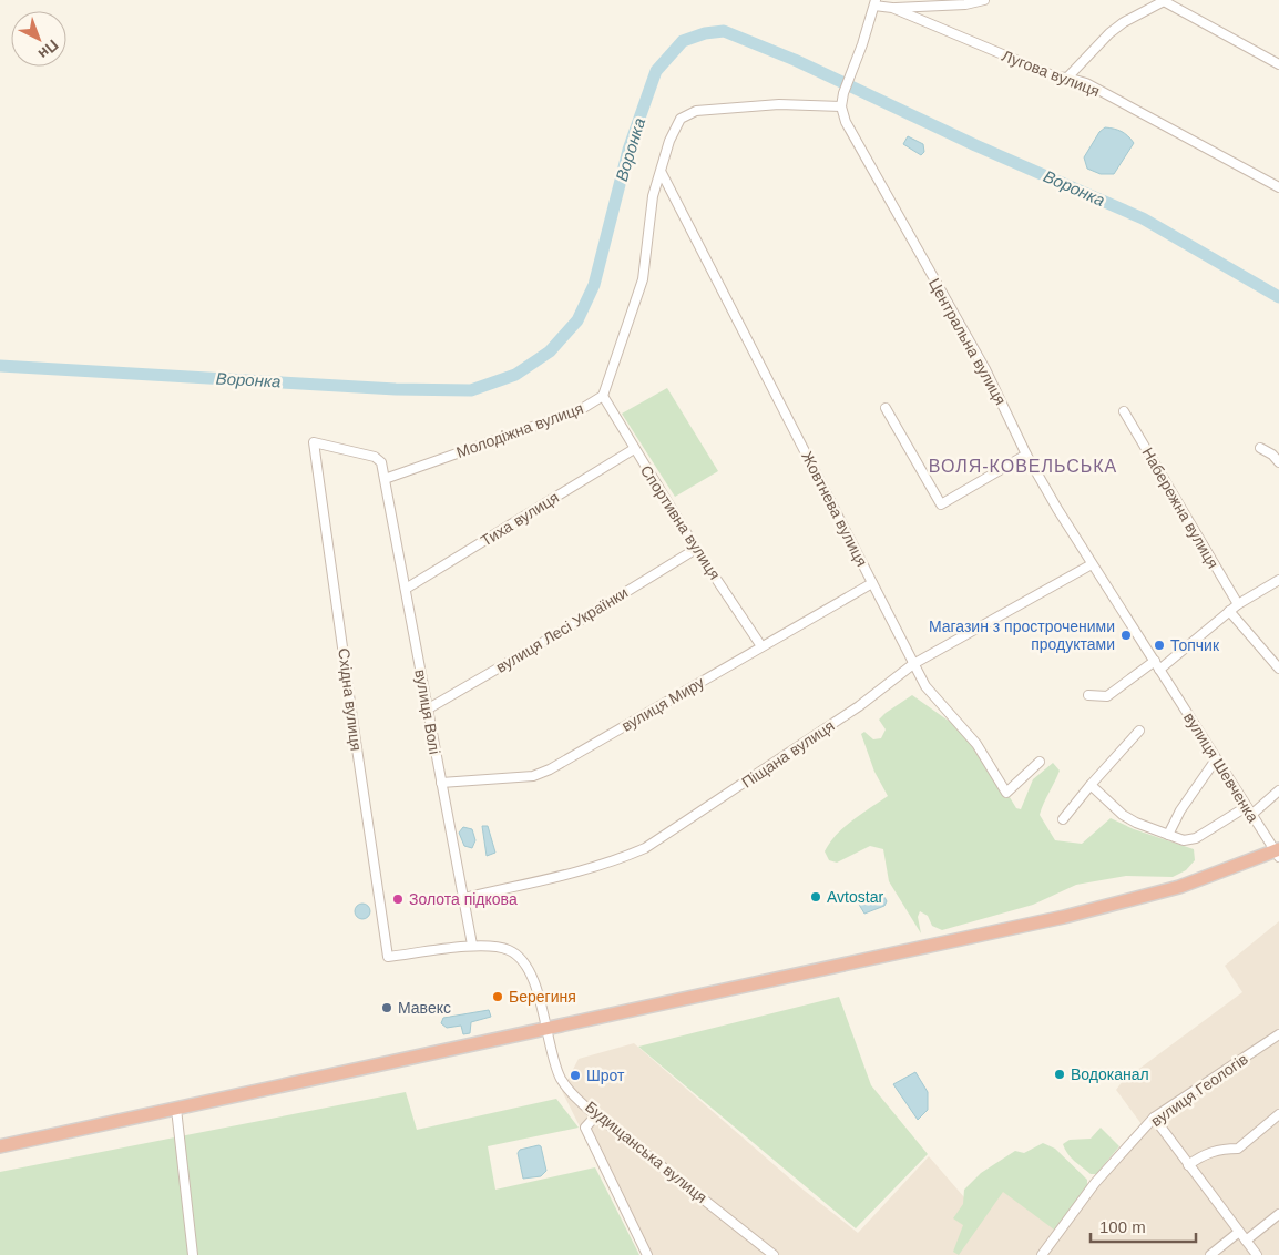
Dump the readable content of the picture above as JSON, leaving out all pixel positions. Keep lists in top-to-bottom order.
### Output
{
  "streets": {
    "street": [
      "Лугова вулиця",
      "Центральна вулиця",
      "Молодіжна вулиця",
      "Набережна вулиця",
      "Жовтнева вулиця",
      "Тиха вулиця",
      "Спортивна вулиця",
      "вулиця Лесі Українки",
      "Східна вулиця",
      "вулиця Миру",
      "вулиця Волі",
      "Піщана вулиця",
      "вулиця Шевченка",
      "вулиця Геологів",
      "Будищанська вулиця"
    ]
  },
  "crossings": [
    ["Лугова вулиця", "Центральна вулиця"],
    ["Центральна вулиця", "Піщана вулиця"],
    ["Центральна вулиця", "вулиця Шевченка"],
    ["Молодіжна вулиця", "Спортивна вулиця"],
    ["Молодіжна вулиця", "вулиця Волі"],
    ["Жовтнева вулиця", "вулиця Миру"],
    ["Жовтнева вулиця", "Піщана вулиця"],
    ["Тиха вулиця", "Спортивна вулиця"],
    ["Тиха вулиця", "вулиця Волі"],
    ["Спортивна вулиця", "вулиця Лесі Українки"],
    ["Спортивна вулиця", "вулиця Миру"],
    ["вулиця Лесі Українки", "вулиця Волі"],
    ["Східна вулиця", "вулиця Волі"],
    ["Східна вулиця", "Будищанська вулиця"],
    ["вулиця Миру", "вулиця Волі"],
    ["вулиця Волі", "Піщана вулиця"],
    ["вулиця Волі", "Будищанська вулиця"]
  ],
  "districts": ["ВОЛЯ-КОВЕЛЬСЬКА"],
  "water": ["Воронка"],
  "places": [
    "Магазин з простроченими продуктами",
    "Топчик",
    "Avtostar",
    "Золота підкова",
    "Берегиня",
    "Мавекс",
    "Водоканал",
    "Шрот"
  ],
  "scale_bar": "100 m",
  "north": "bottom right"
}
